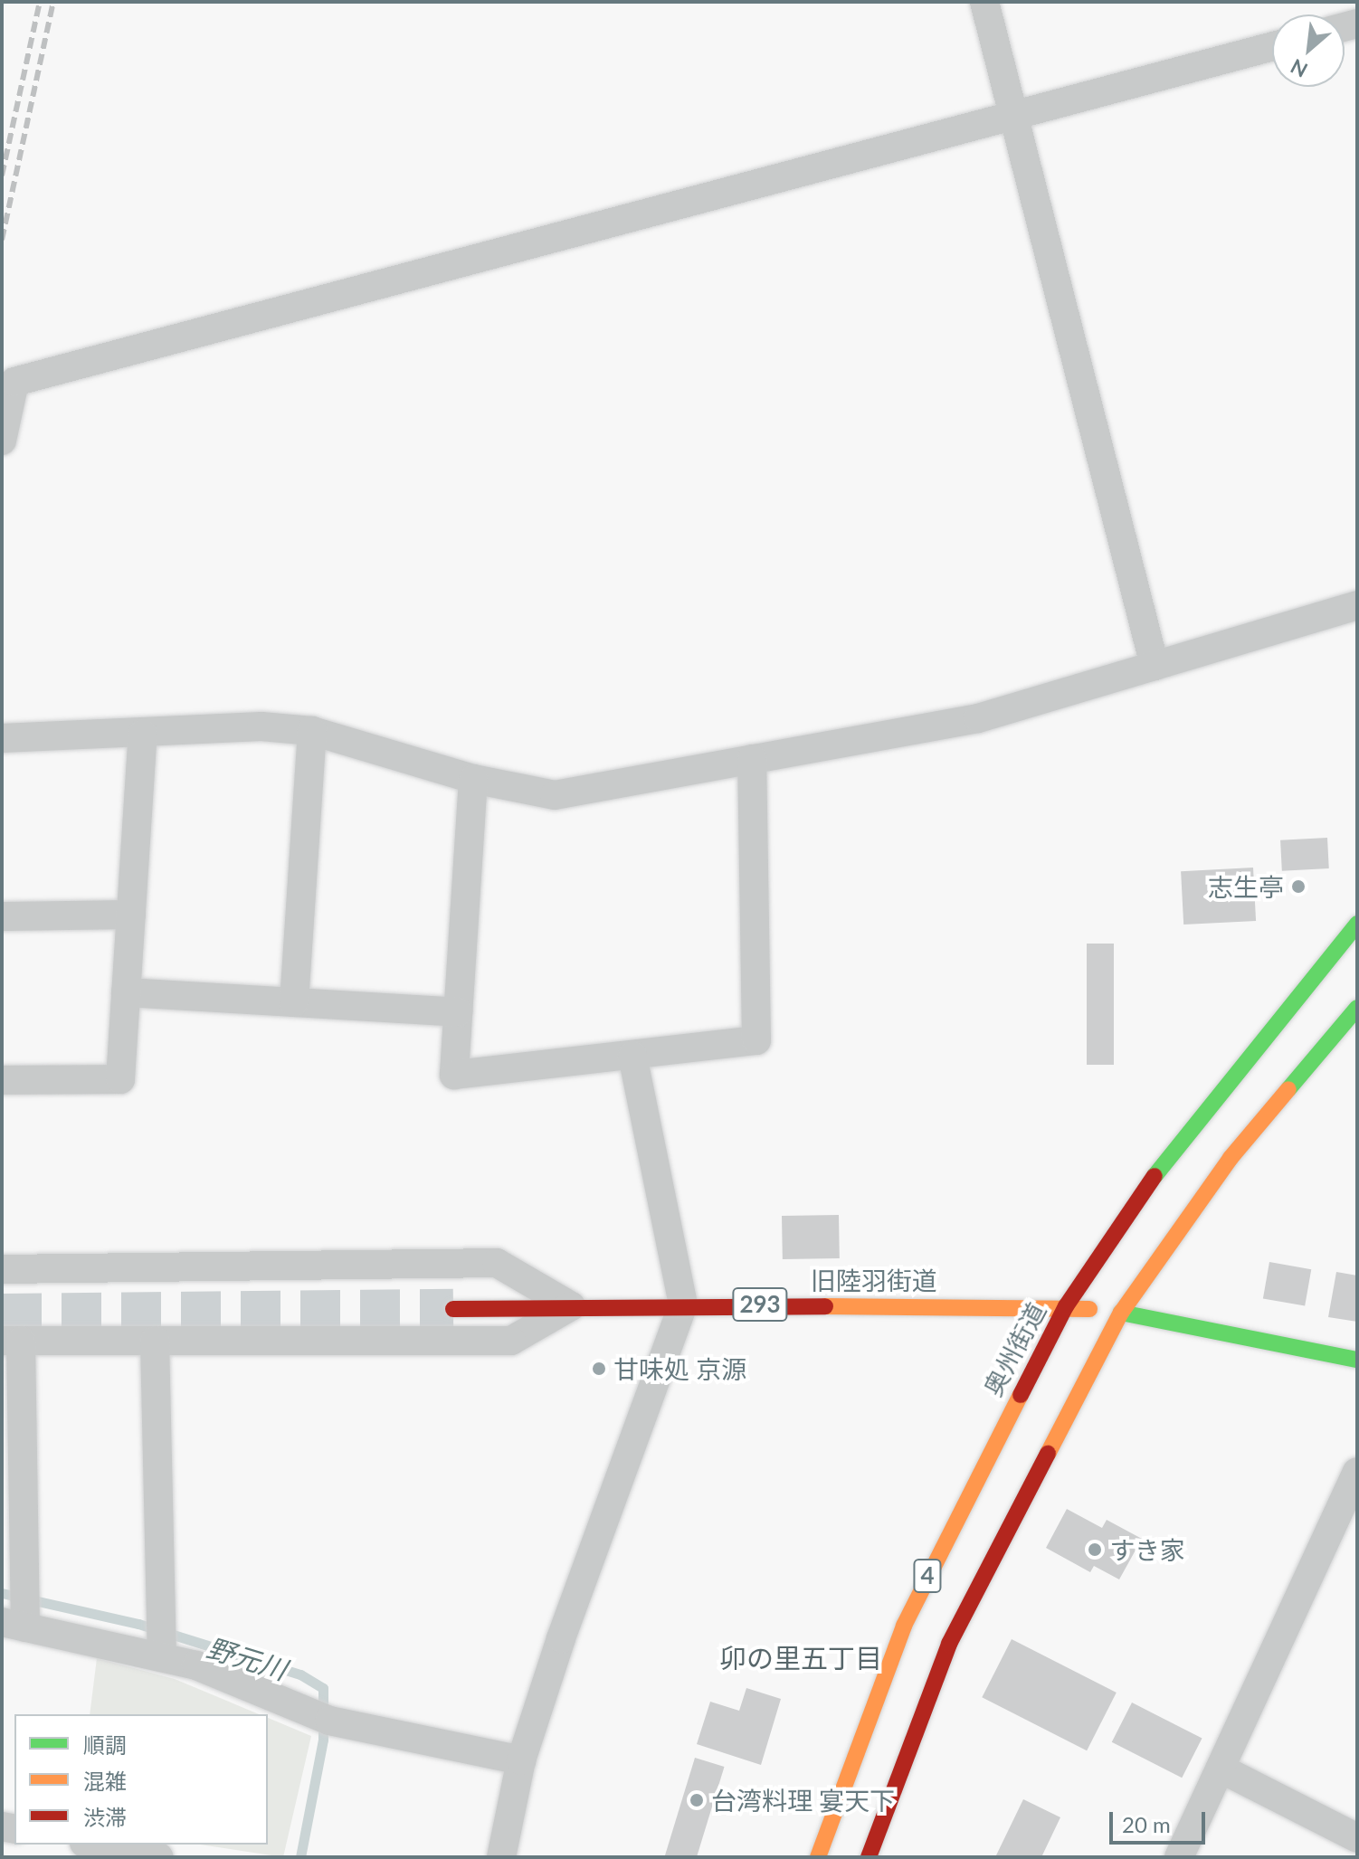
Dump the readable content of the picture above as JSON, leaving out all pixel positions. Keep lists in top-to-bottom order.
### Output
{
  "streets": {
    "main road": [
      "旧陸羽街道",
      "293",
      "奥州街道",
      "4"
    ]
  },
  "crossings": [
    ["旧陸羽街道", "奥州街道"],
    ["旧陸羽街道", "4"]
  ],
  "districts": ["卯の里五丁目"],
  "water": ["野元川"],
  "places": [
    "志生亭",
    "甘味処 京源",
    "すき家",
    "台湾料理 宴天下"
  ],
  "legend": ["順調", "混雑", "渋滞"],
  "scale_bar": "20 m",
  "north": "bottom left"
}
